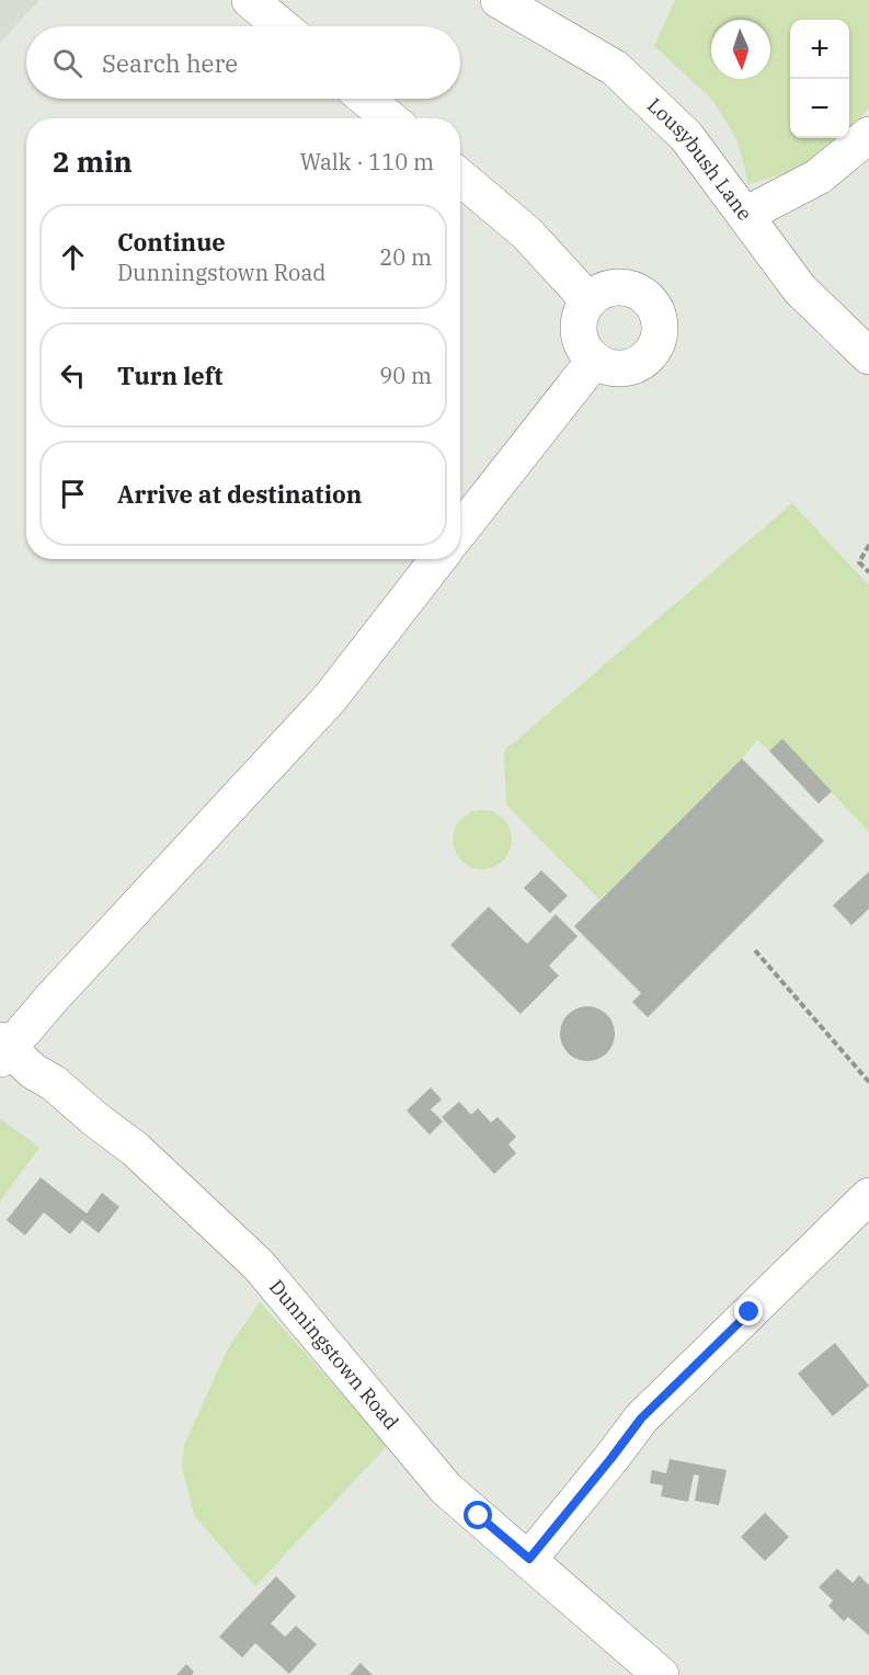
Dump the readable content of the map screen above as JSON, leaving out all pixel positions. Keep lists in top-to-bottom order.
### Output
{
  "streets": {
    "street": ["Lousybush Lane", "Dunningstown Road"]
  },
  "north": "bottom",
  "page": {
    "map_buttons": ["+", "−"],
    "search": "Search here",
    "heading": ["2 min", "Walk · 110 m"],
    "list": [
      ["Continue", "Dunningstown Road", "20 m"],
      ["Turn left", "90 m"],
      "Arrive at destination"
    ]
  }
}
